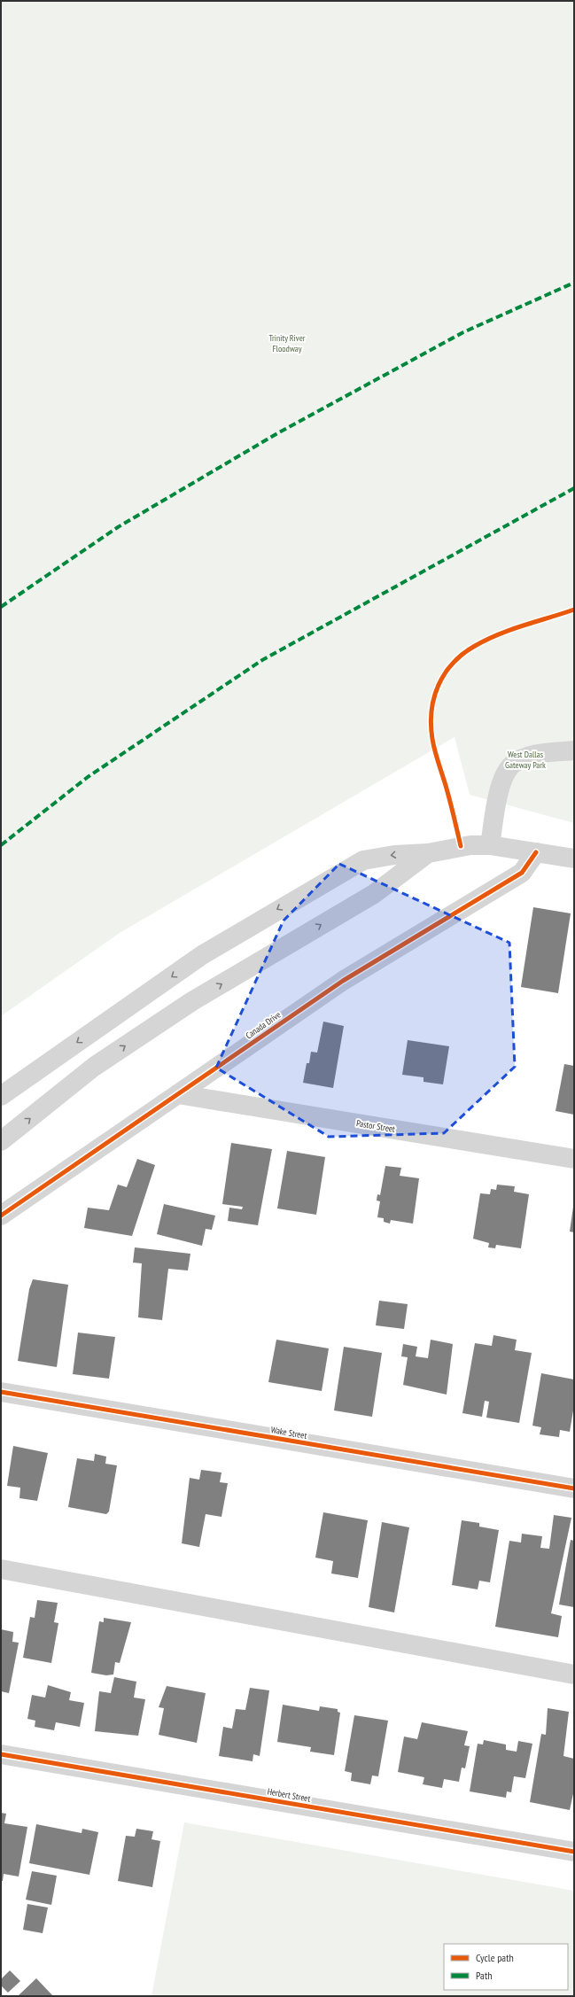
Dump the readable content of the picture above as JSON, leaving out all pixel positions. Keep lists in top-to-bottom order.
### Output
{
  "streets": {
    "street": [
      "Canada Drive",
      "Pastor Street",
      "Wake Street",
      "Herbert Street"
    ]
  },
  "crossings": [
    ["Canada Drive", "Pastor Street"]
  ],
  "parks": ["Trinity River Floodway", "West Dallas Gateway Park"],
  "legend": ["Cycle path", "Path"]
}
